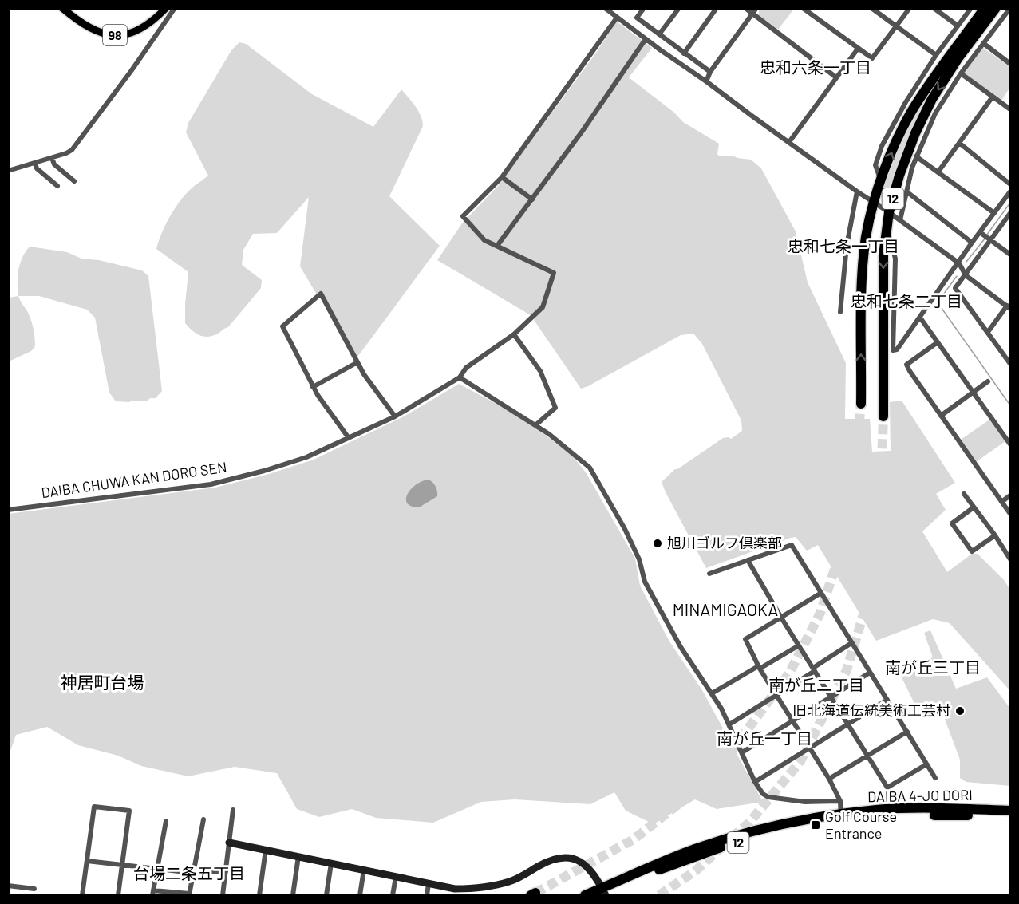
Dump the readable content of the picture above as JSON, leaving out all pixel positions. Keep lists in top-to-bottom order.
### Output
{
  "streets": {
    "highway": ["12", "DAIBA 4-JO DORI"],
    "main road": ["98"],
    "street": ["DAIBA CHUWA KAN DORO SEN"]
  },
  "districts": [
    "忠和六条一丁目",
    "忠和七条一丁目",
    "忠和七条二丁目",
    "MINAMIGAOKA",
    "南が丘三丁目",
    "神居町台場",
    "南が丘二丁目",
    "南が丘一丁目",
    "台場二条五丁目"
  ],
  "places": {
    "other": ["旭川ゴルフ倶楽部", "旧北海道伝統美術工芸村"],
    "transit": ["Golf Course Entrance"]
  }
}
